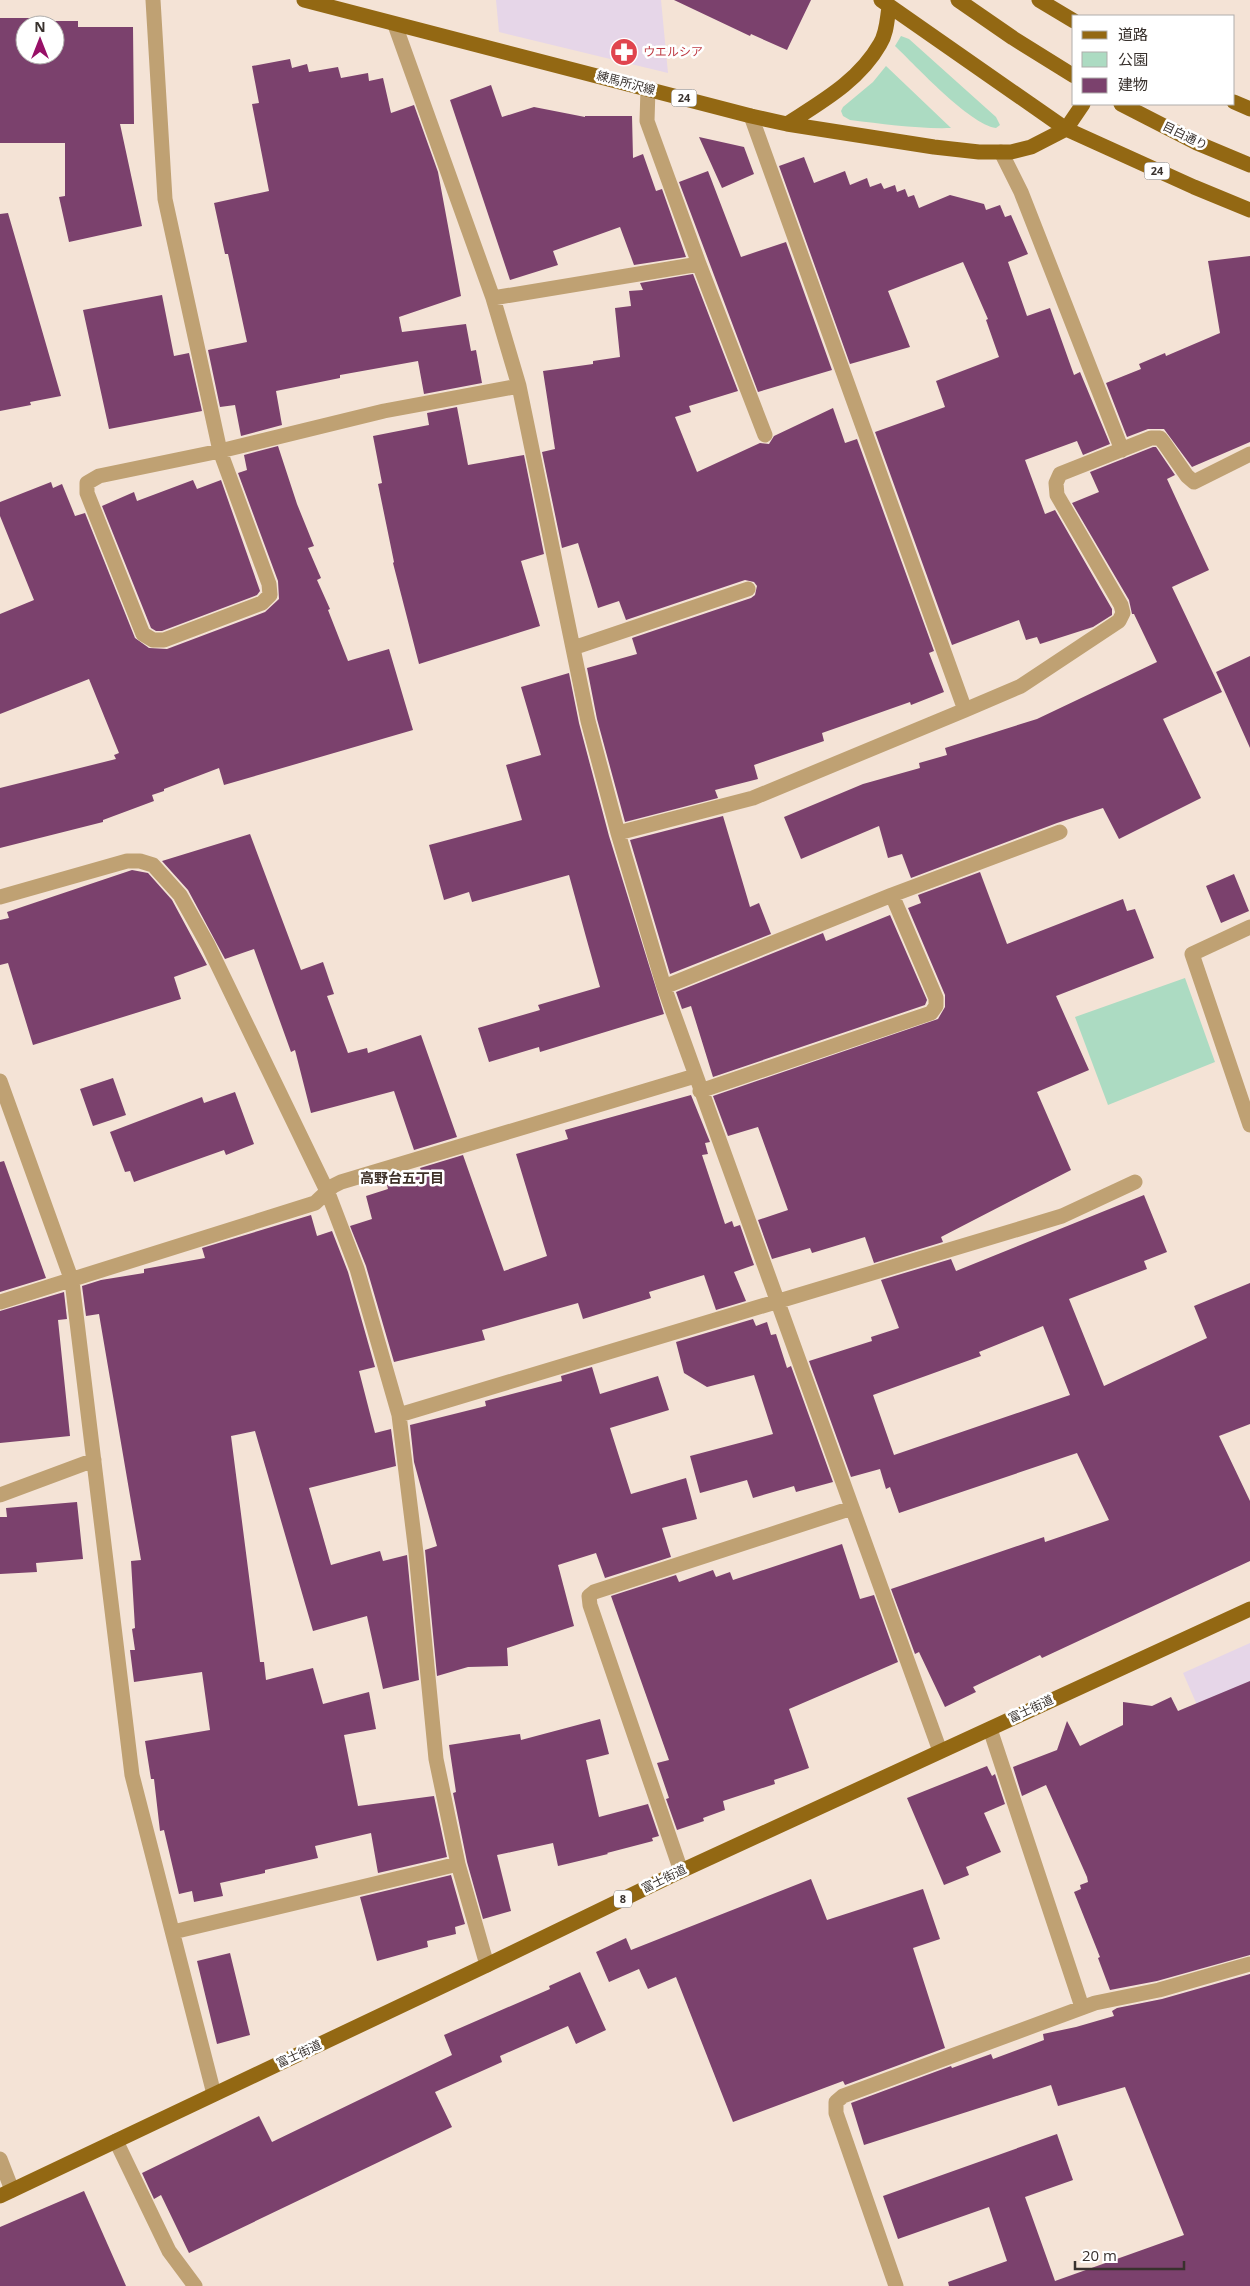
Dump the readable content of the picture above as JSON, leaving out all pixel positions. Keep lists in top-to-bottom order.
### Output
{
  "streets": {
    "main road": [
      "練馬所沢線",
      "24",
      "目白通り",
      "富士街道",
      "8"
    ]
  },
  "crossings": [
    ["練馬所沢線", "24"]
  ],
  "districts": ["高野台五丁目"],
  "places": {
    "pharmacy": ["ウエルシア"]
  },
  "legend": ["道路", "公園", "建物"],
  "scale_bar": "20 m",
  "north": "top"
}
